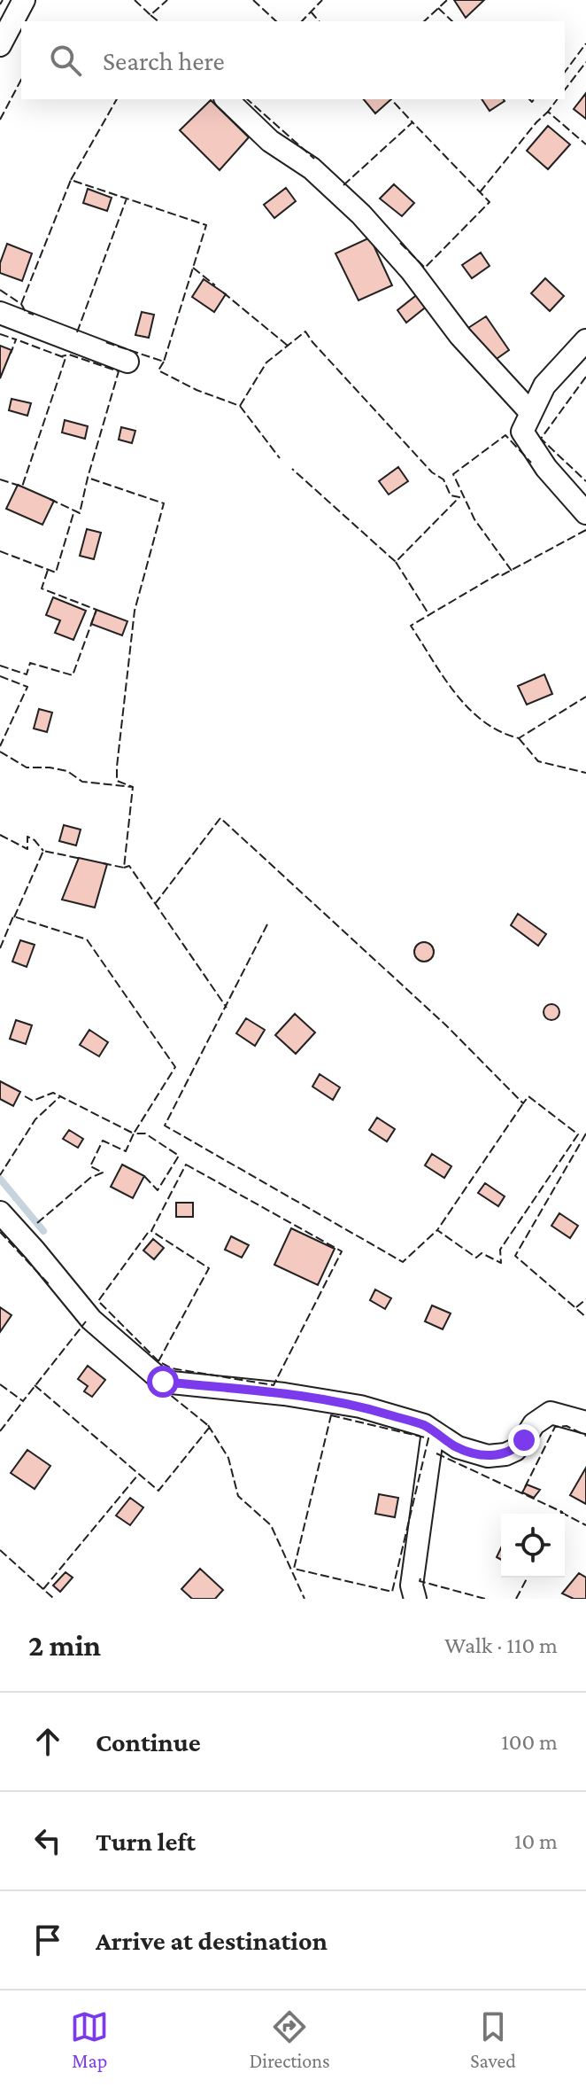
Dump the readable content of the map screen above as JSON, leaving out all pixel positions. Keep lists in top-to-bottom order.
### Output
{
  "page": {
    "search": "Search here",
    "heading": ["2 min", "Walk · 110 m"],
    "list": [
      ["Continue", "100 m"],
      ["Turn left", "10 m"],
      "Arrive at destination"
    ],
    "nav": ["Map", "Directions", "Saved"]
  }
}
